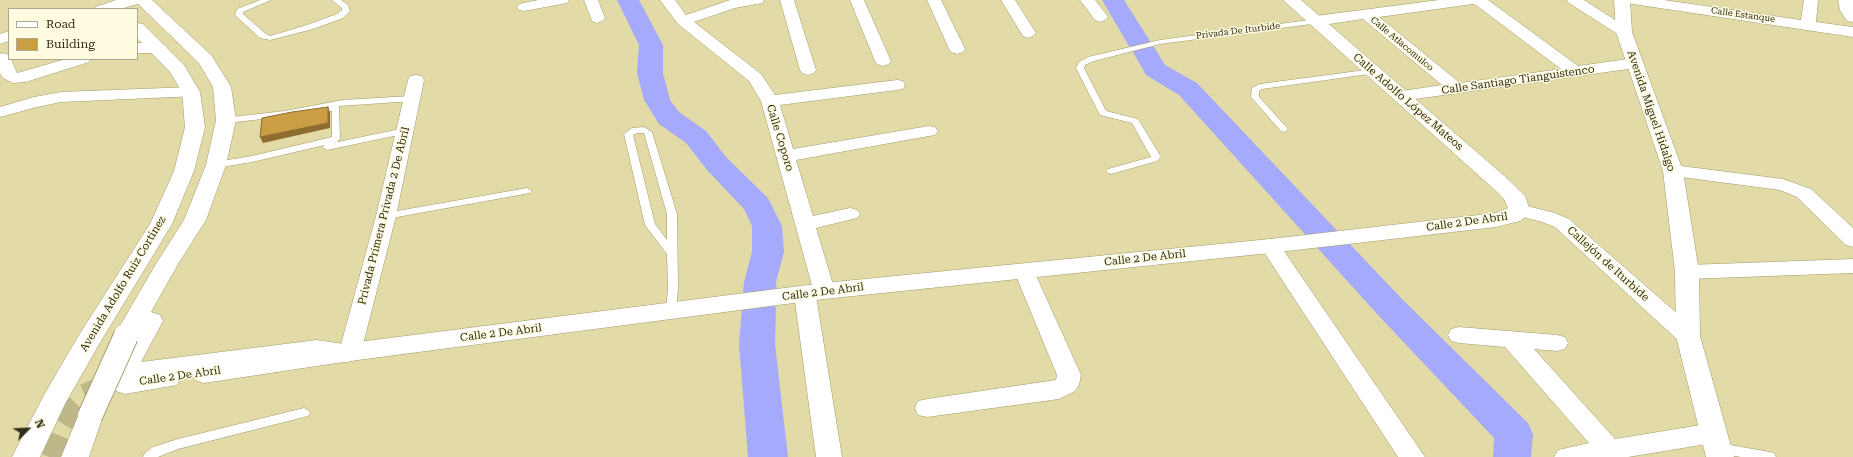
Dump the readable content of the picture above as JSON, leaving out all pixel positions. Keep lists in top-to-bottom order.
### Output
{
  "streets": {
    "main road": [
      "Calle Adolfo López Mateos",
      "Avenida Miguel Hidalgo",
      "Calle 2 De Abril",
      "Avenida Adolfo Ruiz Cortinez"
    ],
    "street": [
      "Calle Estanque",
      "Calle Atlacomulco",
      "Calle Santiago Tianguistenco",
      "Calle Coporo",
      "Privada Primera Privada 2 De Abril",
      "Callejón de Iturbide"
    ],
    "lane": ["Privada De Iturbide"]
  },
  "crossings": [
    ["Privada De Iturbide", "Calle Adolfo López Mateos"],
    ["Calle Atlacomulco", "Calle Santiago Tianguistenco"],
    ["Calle Santiago Tianguistenco", "Calle Adolfo López Mateos"],
    ["Calle Santiago Tianguistenco", "Avenida Miguel Hidalgo"],
    ["Calle Adolfo López Mateos", "Calle 2 De Abril"],
    ["Calle Adolfo López Mateos", "Callejón de Iturbide"],
    ["Avenida Miguel Hidalgo", "Callejón de Iturbide"],
    ["Calle Coporo", "Calle 2 De Abril"],
    ["Privada Primera Privada 2 De Abril", "Calle 2 De Abril"],
    ["Calle 2 De Abril", "Callejón de Iturbide"]
  ],
  "legend": ["Road", "Building"],
  "north": "top right"
}
